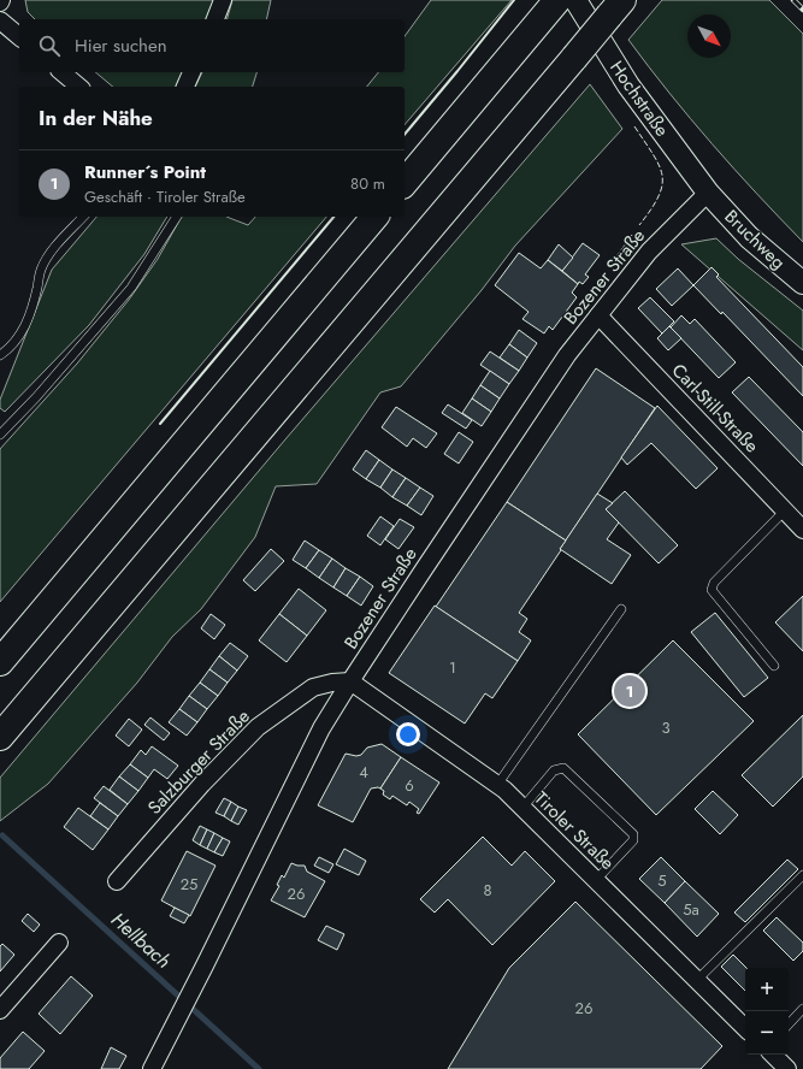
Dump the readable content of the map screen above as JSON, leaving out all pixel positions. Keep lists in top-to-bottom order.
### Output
{
  "streets": {
    "street": [
      "Hochstraße",
      "Bruchweg",
      "Bozener Straße",
      "Carl-Still-Straße",
      "Salzburger Straße",
      "Tiroler Straße"
    ]
  },
  "crossings": [
    ["Hochstraße", "Bruchweg"],
    ["Hochstraße", "Bozener Straße"],
    ["Bruchweg", "Bozener Straße"],
    ["Bozener Straße", "Carl-Still-Straße"],
    ["Bozener Straße", "Salzburger Straße"],
    ["Bozener Straße", "Tiroler Straße"],
    ["Salzburger Straße", "Tiroler Straße"]
  ],
  "water": ["Hellbach"],
  "house_numbers": [
    "1",
    "3",
    "4",
    "6",
    "5",
    "25",
    "8",
    "26",
    "5a",
    "26"
  ],
  "north": "bottom right",
  "page": {
    "search": "Hier suchen",
    "heading": "In der Nähe",
    "list": [
      {
        "mark": "1",
        "name": "Runner´s Point",
        "note": "Geschäft · Tiroler Straße",
        "value": "80 m"
      }
    ],
    "pins": "1",
    "map_buttons": ["+", "−"]
  }
}
